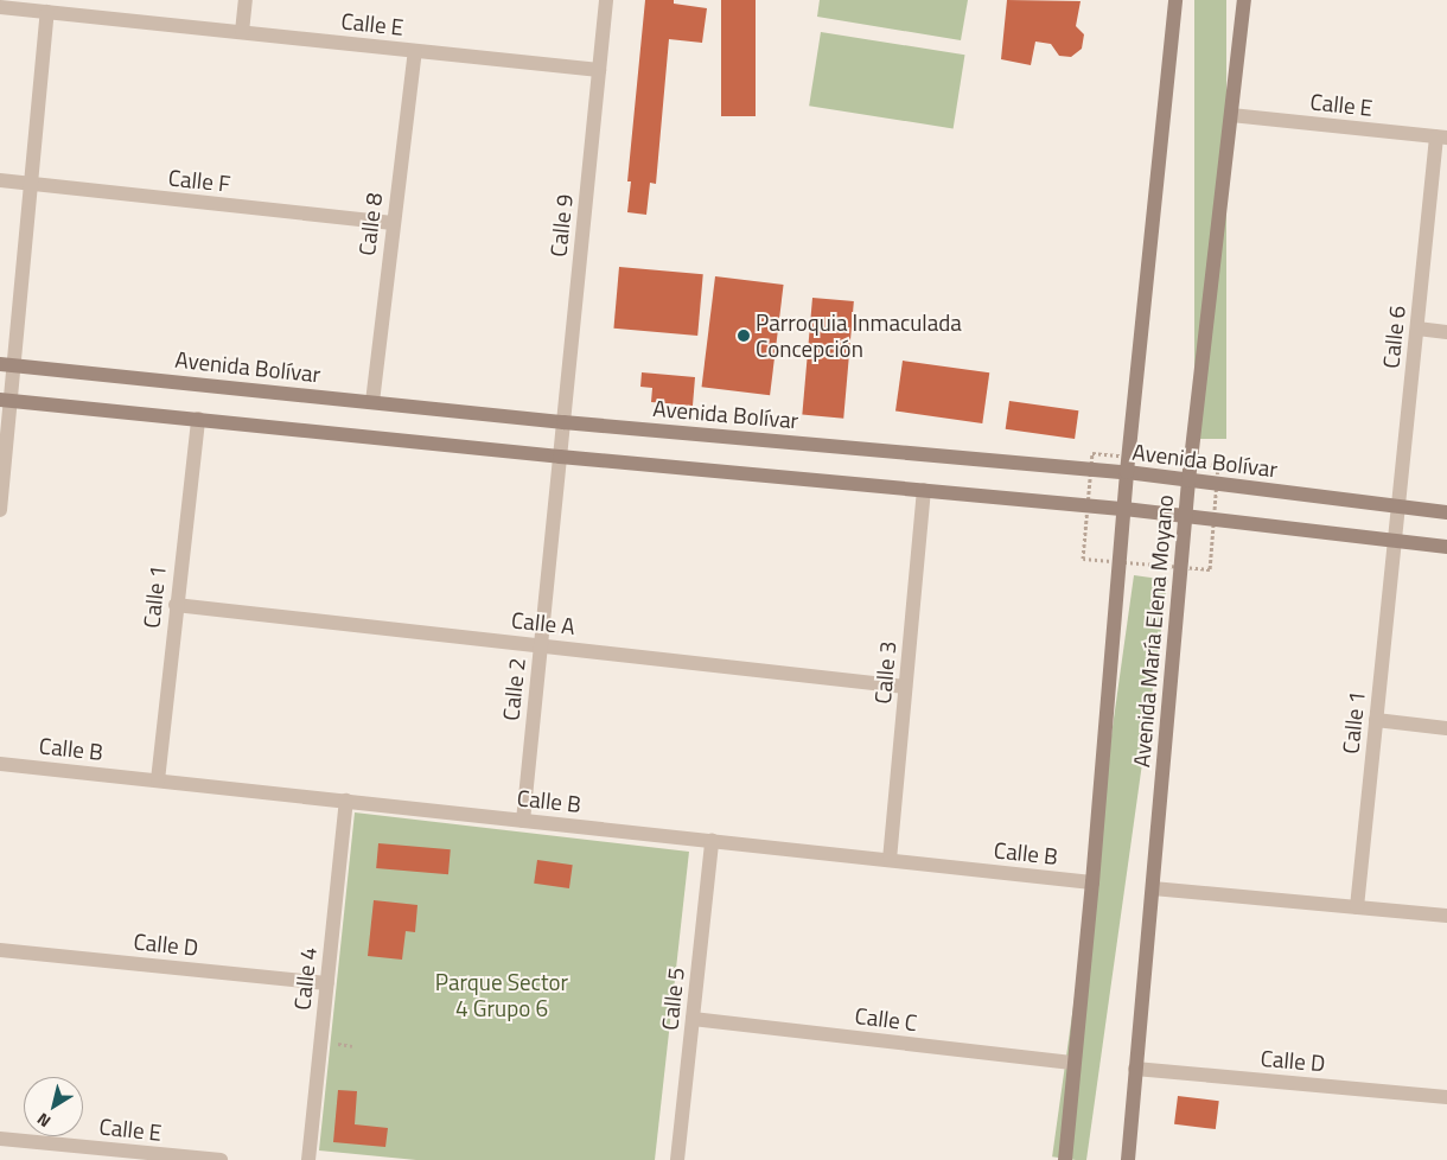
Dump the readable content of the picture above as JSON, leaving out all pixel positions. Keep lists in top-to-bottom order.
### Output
{
  "streets": {
    "street": [
      "Calle E",
      "Calle F",
      "Calle 8",
      "Calle 9",
      "Calle 6",
      "Avenida Bolívar",
      "Calle 1",
      "Calle A",
      "Avenida María Elena Moyano",
      "Calle 3",
      "Calle 2",
      "Calle B",
      "Calle D",
      "Calle 4",
      "Calle 5",
      "Calle C"
    ]
  },
  "crossings": [
    ["Calle E", "Calle 8"],
    ["Calle E", "Calle 9"],
    ["Calle E", "Calle 6"],
    ["Calle E", "Avenida María Elena Moyano"],
    ["Calle F", "Calle 8"],
    ["Calle 8", "Avenida Bolívar"],
    ["Calle 9", "Avenida Bolívar"],
    ["Calle 9", "Calle 2"],
    ["Calle 6", "Avenida Bolívar"],
    ["Calle 6", "Calle 1"],
    ["Avenida Bolívar", "Avenida María Elena Moyano"],
    ["Calle 1", "Calle A"],
    ["Calle 1", "Calle B"],
    ["Calle A", "Calle 3"],
    ["Calle A", "Calle 2"],
    ["Avenida María Elena Moyano", "Calle B"],
    ["Avenida María Elena Moyano", "Calle D"],
    ["Avenida María Elena Moyano", "Calle C"],
    ["Calle 3", "Calle B"],
    ["Calle 2", "Calle B"],
    ["Calle B", "Calle 4"],
    ["Calle B", "Calle 5"],
    ["Calle D", "Calle 4"],
    ["Calle 5", "Calle C"]
  ],
  "parks": ["Parque Sector 4 Grupo 6"],
  "places": ["Parroquia Inmaculada Concepción"],
  "north": "bottom left"
}
